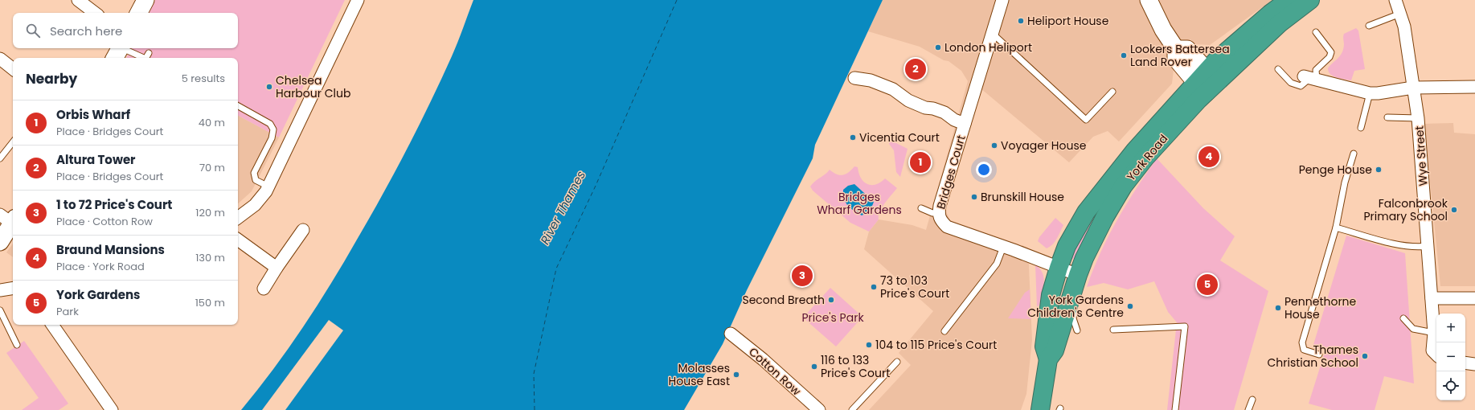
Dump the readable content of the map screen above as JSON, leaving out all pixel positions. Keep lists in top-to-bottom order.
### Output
{
  "streets": {
    "highway": ["York Road"],
    "street": ["Wye Street", "Bridges Court", "Cotton Row"]
  },
  "crossings": [
    ["York Road", "Bridges Court"]
  ],
  "water": ["River Thames"],
  "parks": ["Bridges Wharf Gardens", "Price's Park"],
  "places": [
    "Heliport House",
    "London Heliport",
    "Lookers Battersea Land Rover",
    "Chelsea Harbour Club",
    "Vicentia Court",
    "Voyager House",
    "Penge House",
    "Brunskill House",
    "Falconbrook Primary School",
    "73 to 103 Price's Court",
    "Second Breath",
    "York Gardens Children's Centre",
    "Pennethorne House",
    "104 to 115 Price's Court",
    "Thames Christian School",
    "116 to 133 Price's Court",
    "Molasses House East"
  ],
  "page": {
    "search": "Search here",
    "pins": [
      "2",
      "4",
      "1",
      "3",
      "5"
    ],
    "heading": ["Nearby", "5 results"],
    "list": [
      {
        "mark": "1",
        "name": "Orbis Wharf",
        "note": "Place · Bridges Court",
        "value": "40 m"
      },
      {
        "mark": "2",
        "name": "Altura Tower",
        "note": "Place · Bridges Court",
        "value": "70 m"
      },
      {
        "mark": "3",
        "name": "1 to 72 Price's Court",
        "note": "Place · Cotton Row",
        "value": "120 m"
      },
      {
        "mark": "4",
        "name": "Braund Mansions",
        "note": "Place · York Road",
        "value": "130 m"
      },
      {
        "mark": "5",
        "name": "York Gardens",
        "note": "Park",
        "value": "150 m"
      }
    ],
    "map_buttons": ["+", "−"]
  }
}
